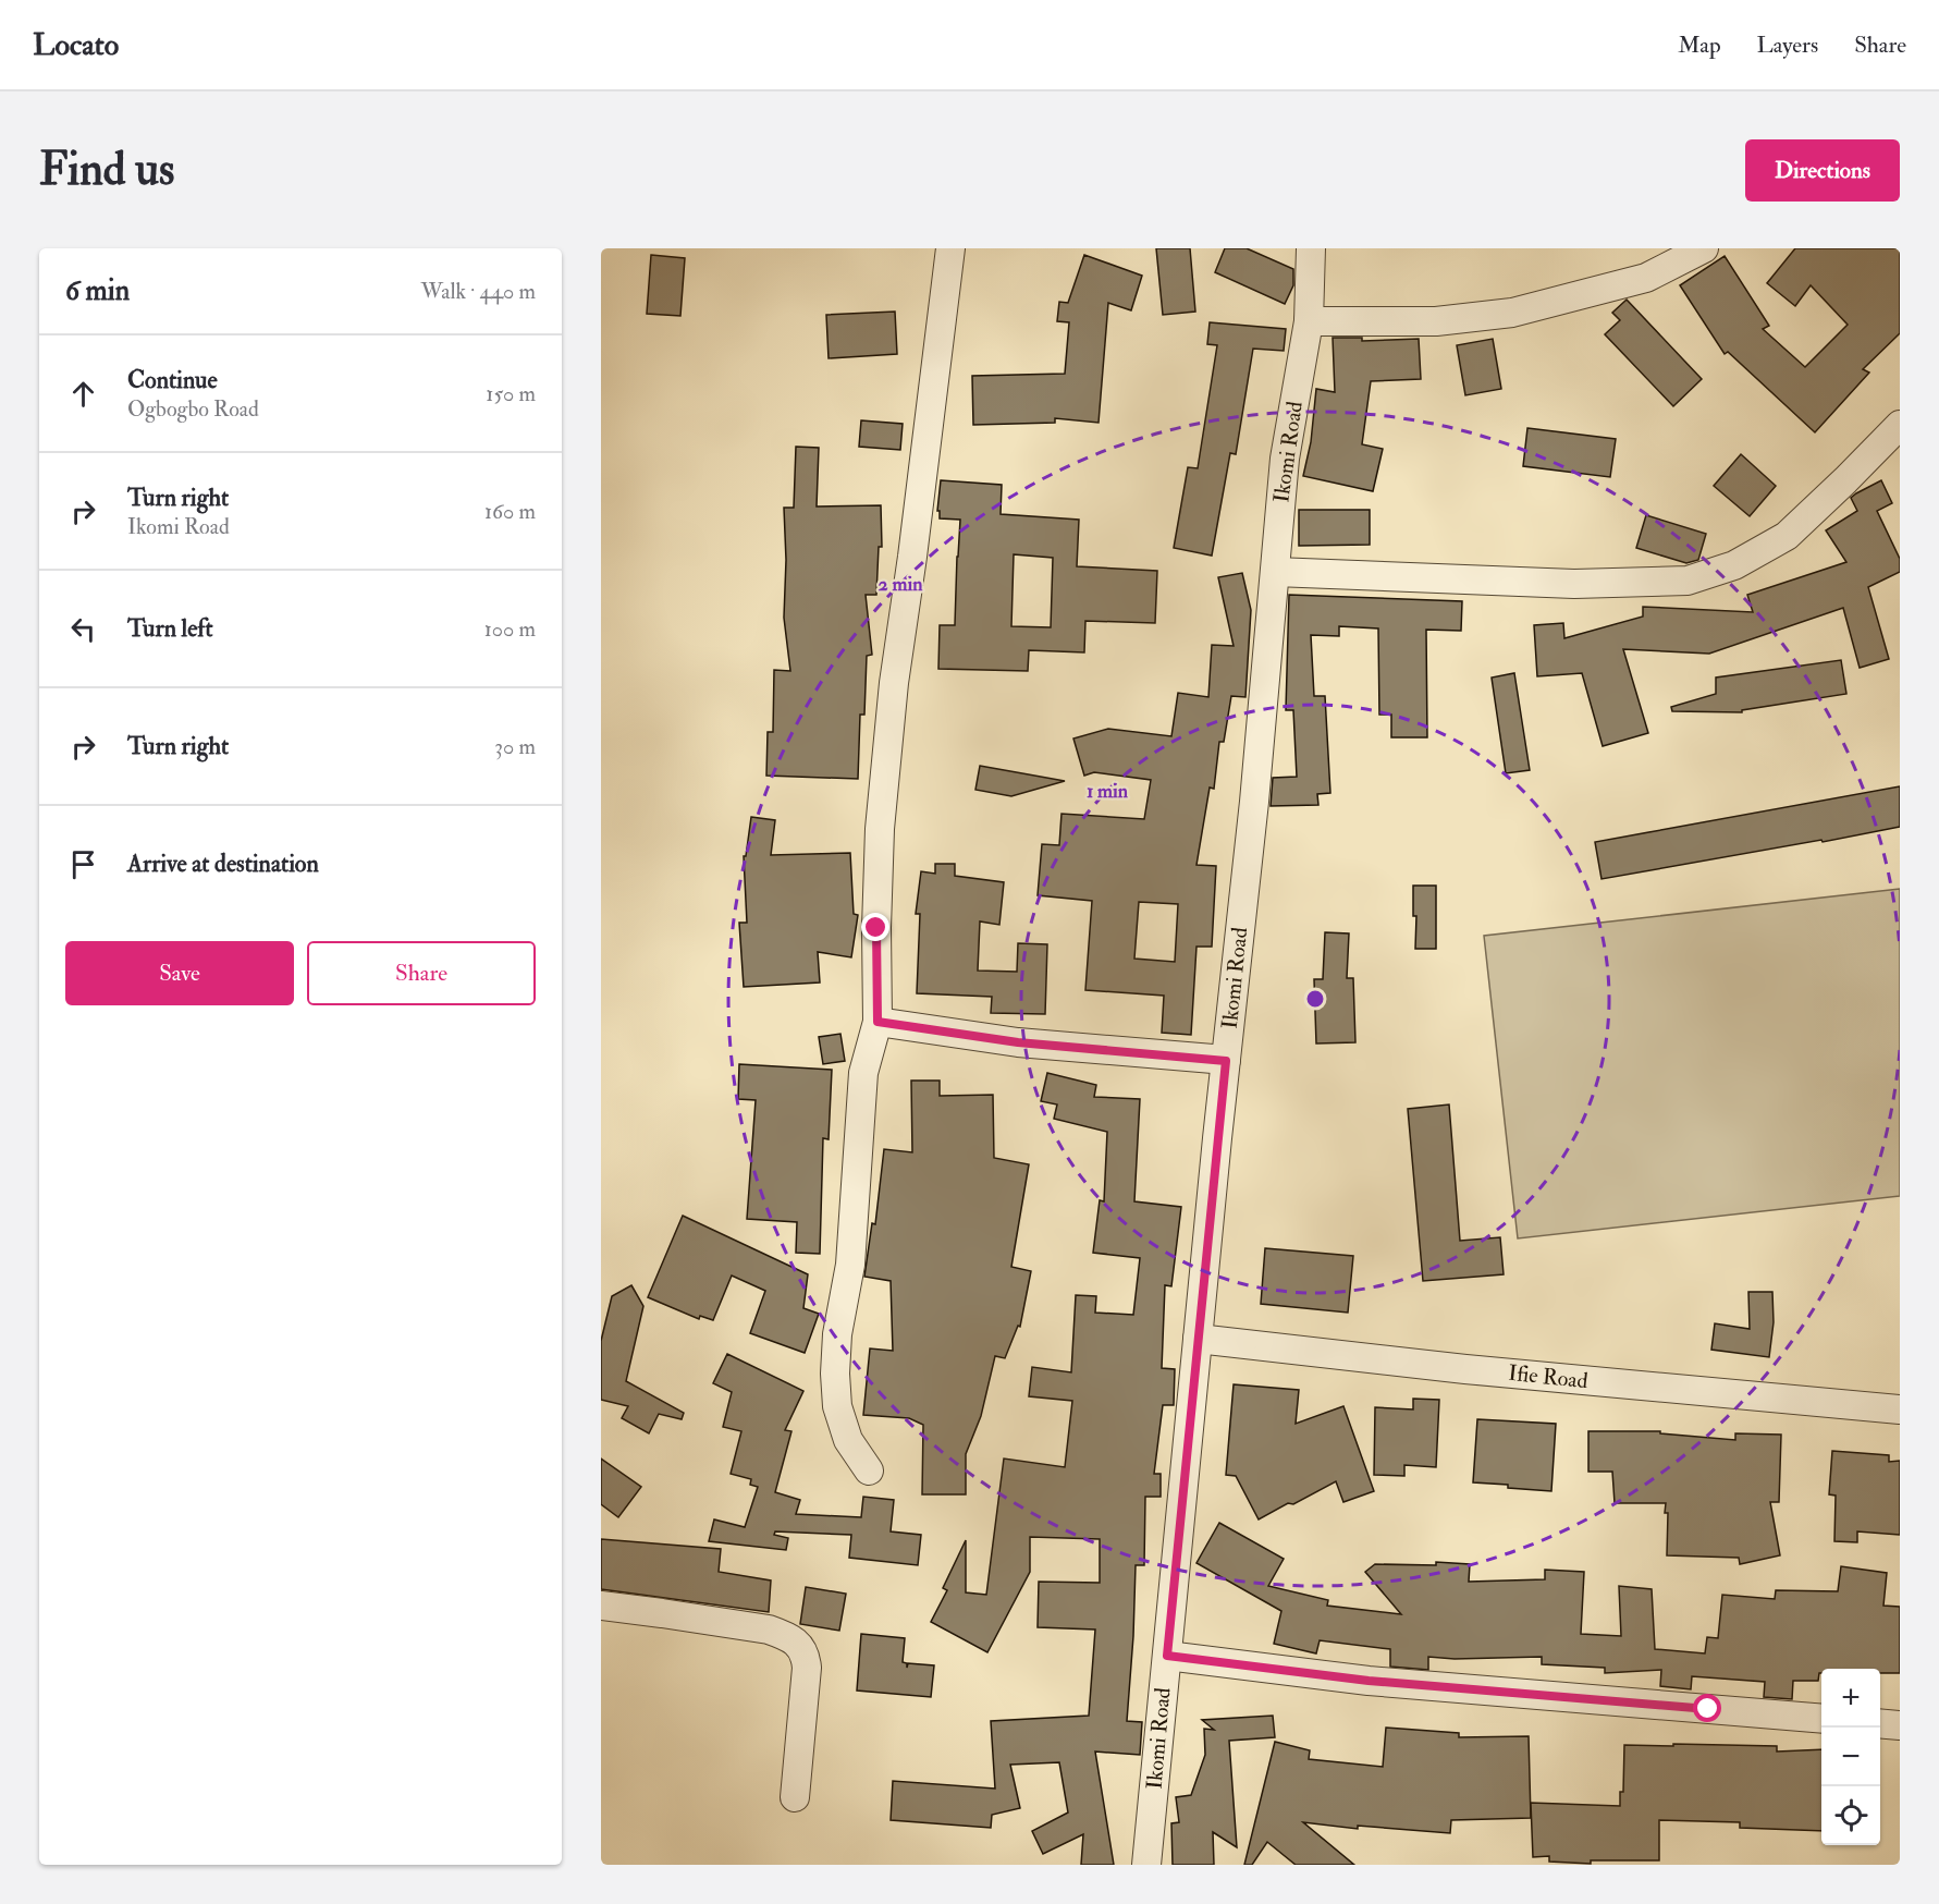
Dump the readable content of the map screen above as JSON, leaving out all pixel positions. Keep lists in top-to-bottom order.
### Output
{
  "streets": {
    "street": ["Ikomi Road", "Ifie Road"]
  },
  "crossings": [
    ["Ikomi Road", "Ifie Road"]
  ],
  "page": {
    "header": "Locato",
    "nav": ["Map", "Layers", "Share"],
    "buttons": [
      "Directions",
      ["Save", "Share"]
    ],
    "title": "Find us",
    "heading": ["6 min", "Walk · 440 m"],
    "list": [
      ["Continue", "Ogbogbo Road", "150 m"],
      ["Turn right", "Ikomi Road", "160 m"],
      ["Turn left", "100 m"],
      ["Turn right", "30 m"],
      "Arrive at destination"
    ],
    "map_buttons": ["+", "−"]
  },
  "rings": ["2 min", "1 min"]
}
